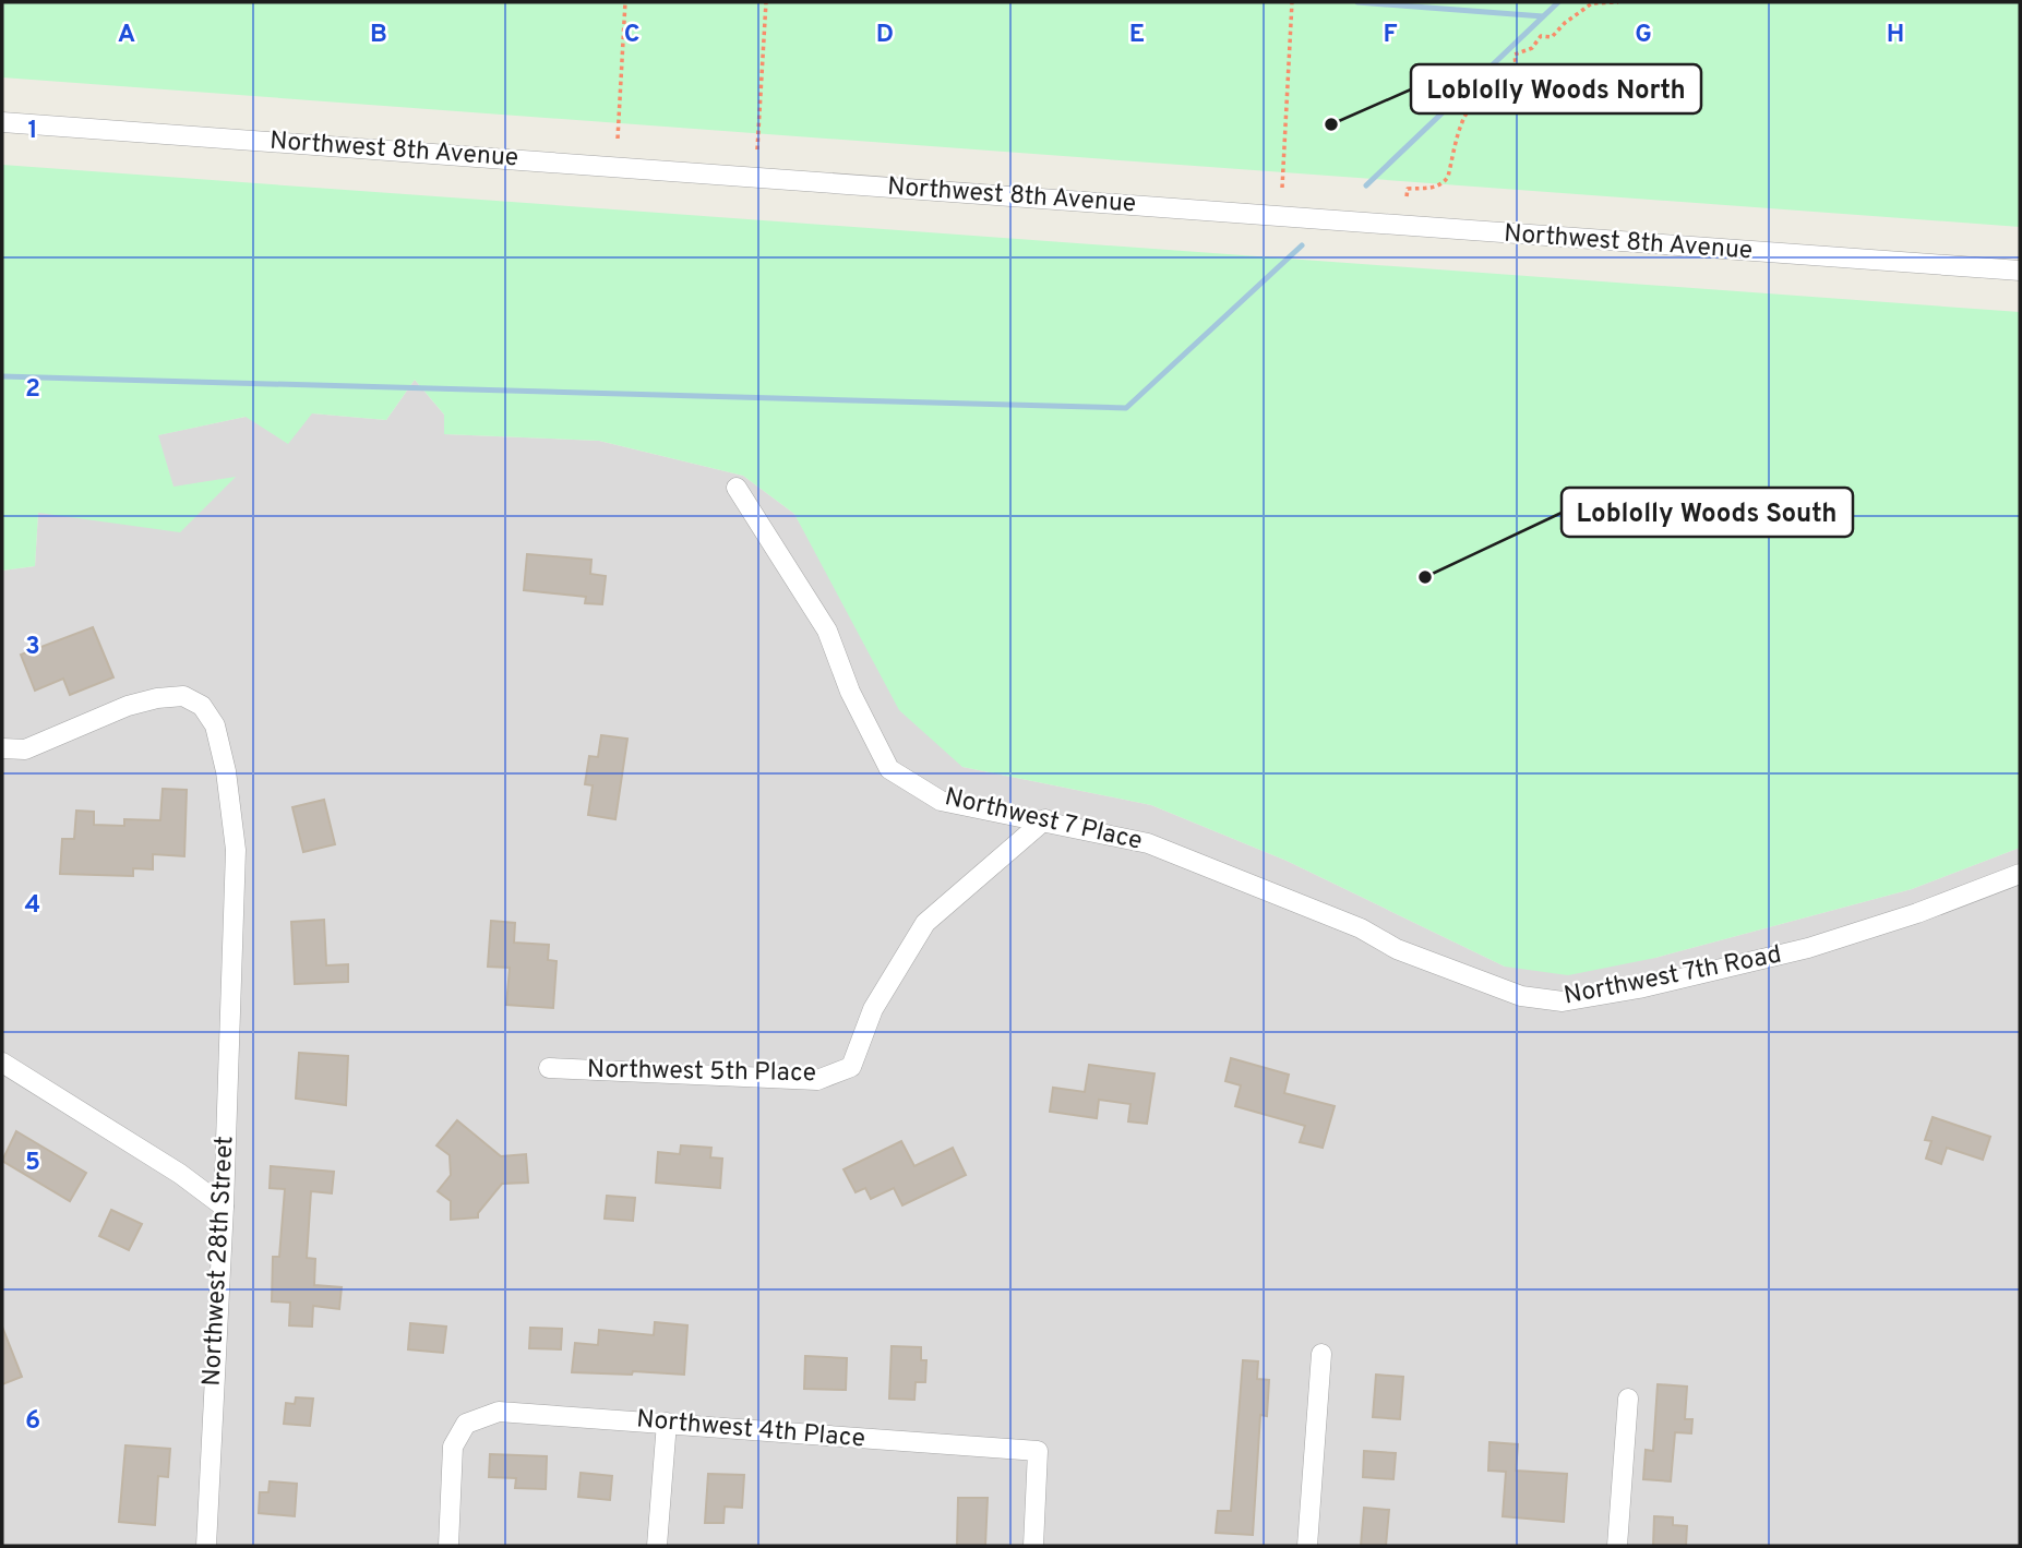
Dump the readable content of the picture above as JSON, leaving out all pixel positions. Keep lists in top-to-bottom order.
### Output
{
  "streets": {
    "street": [
      "Northwest 8th Avenue",
      "Northwest 7 Place",
      "Northwest 7th Road",
      "Northwest 5th Place",
      "Northwest 28th Street",
      "Northwest 4th Place"
    ]
  },
  "crossings": [
    ["Northwest 7 Place", "Northwest 7th Road"],
    ["Northwest 7 Place", "Northwest 5th Place"]
  ],
  "places": ["Loblolly Woods North", "Loblolly Woods South"],
  "grid": {
    "columns": [
      "A",
      "B",
      "C",
      "D",
      "E",
      "F",
      "G",
      "H"
    ],
    "rows": [
      "1",
      "2",
      "3",
      "4",
      "5",
      "6"
    ]
  }
}
